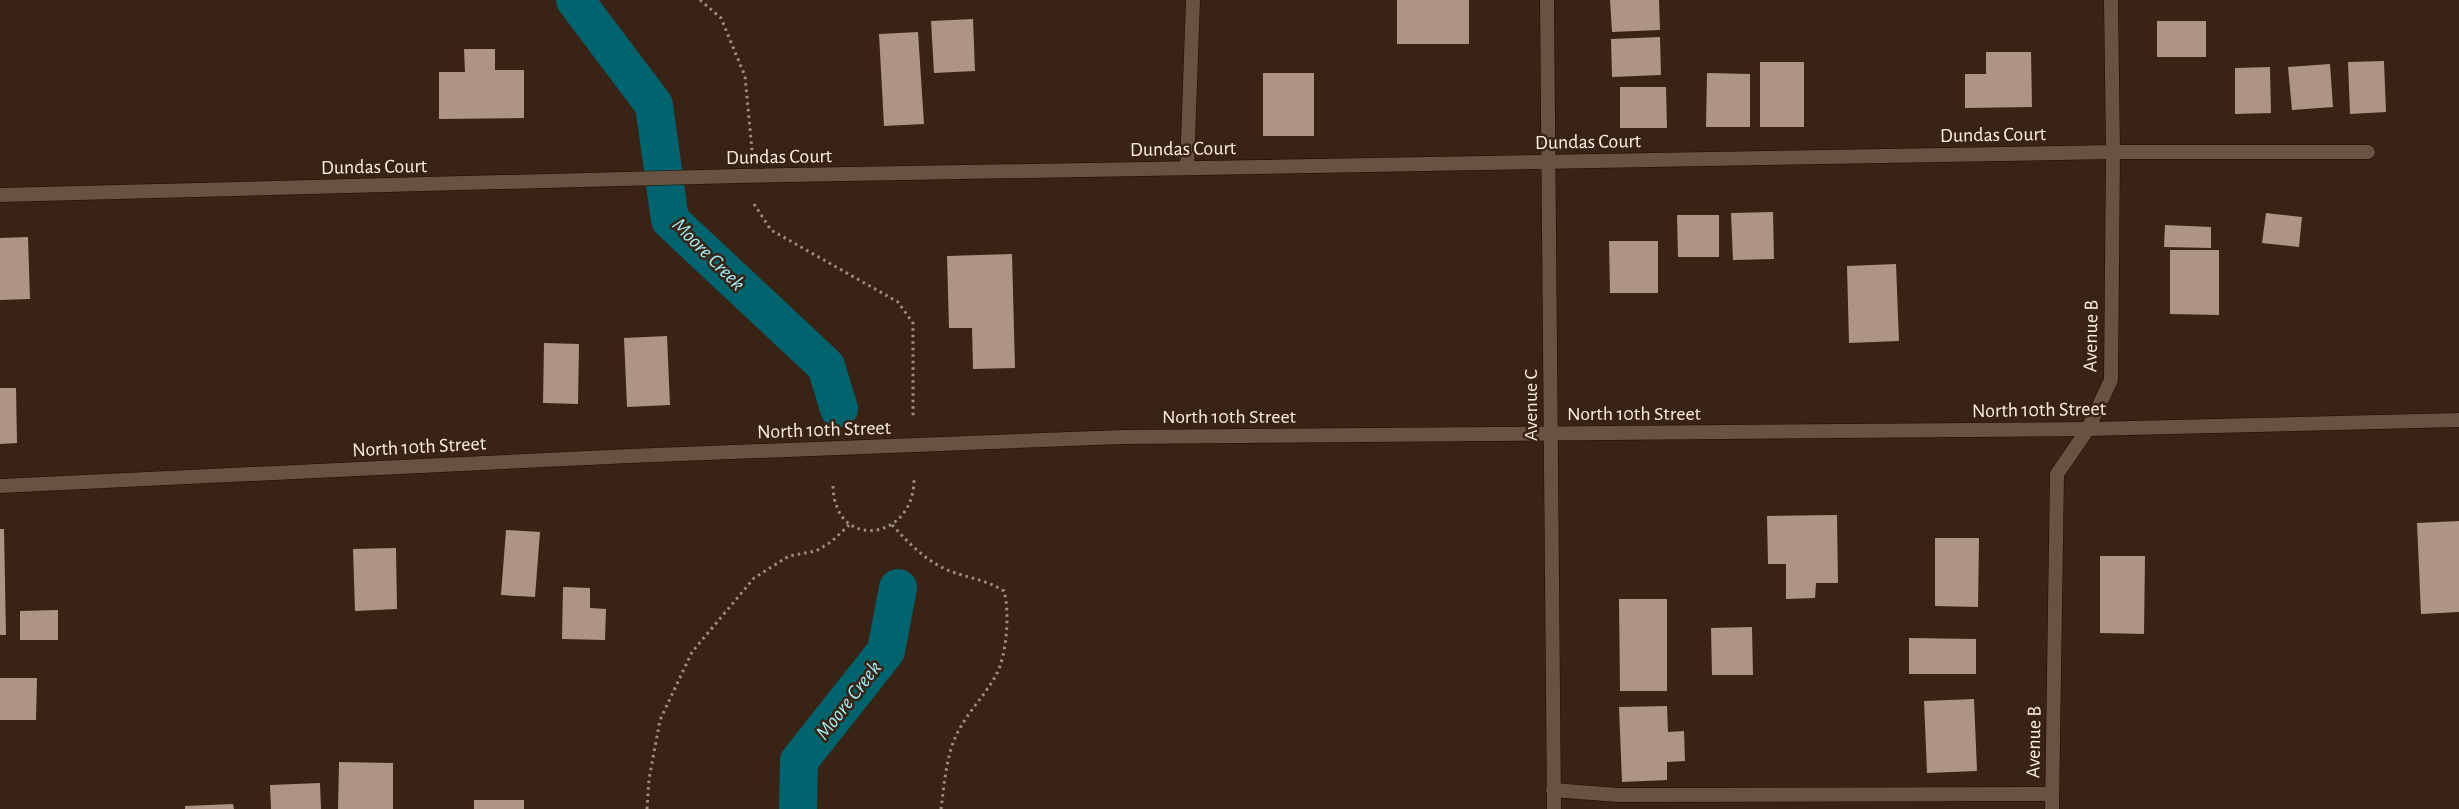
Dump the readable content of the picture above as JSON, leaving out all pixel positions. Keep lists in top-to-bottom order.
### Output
{
  "streets": {
    "street": [
      "Dundas Court",
      "Avenue B",
      "Avenue C",
      "North 10th Street"
    ]
  },
  "crossings": [
    ["Dundas Court", "Avenue B"],
    ["Dundas Court", "Avenue C"],
    ["Avenue B", "North 10th Street"],
    ["Avenue C", "North 10th Street"]
  ],
  "water": ["Moore Creek"]
}
